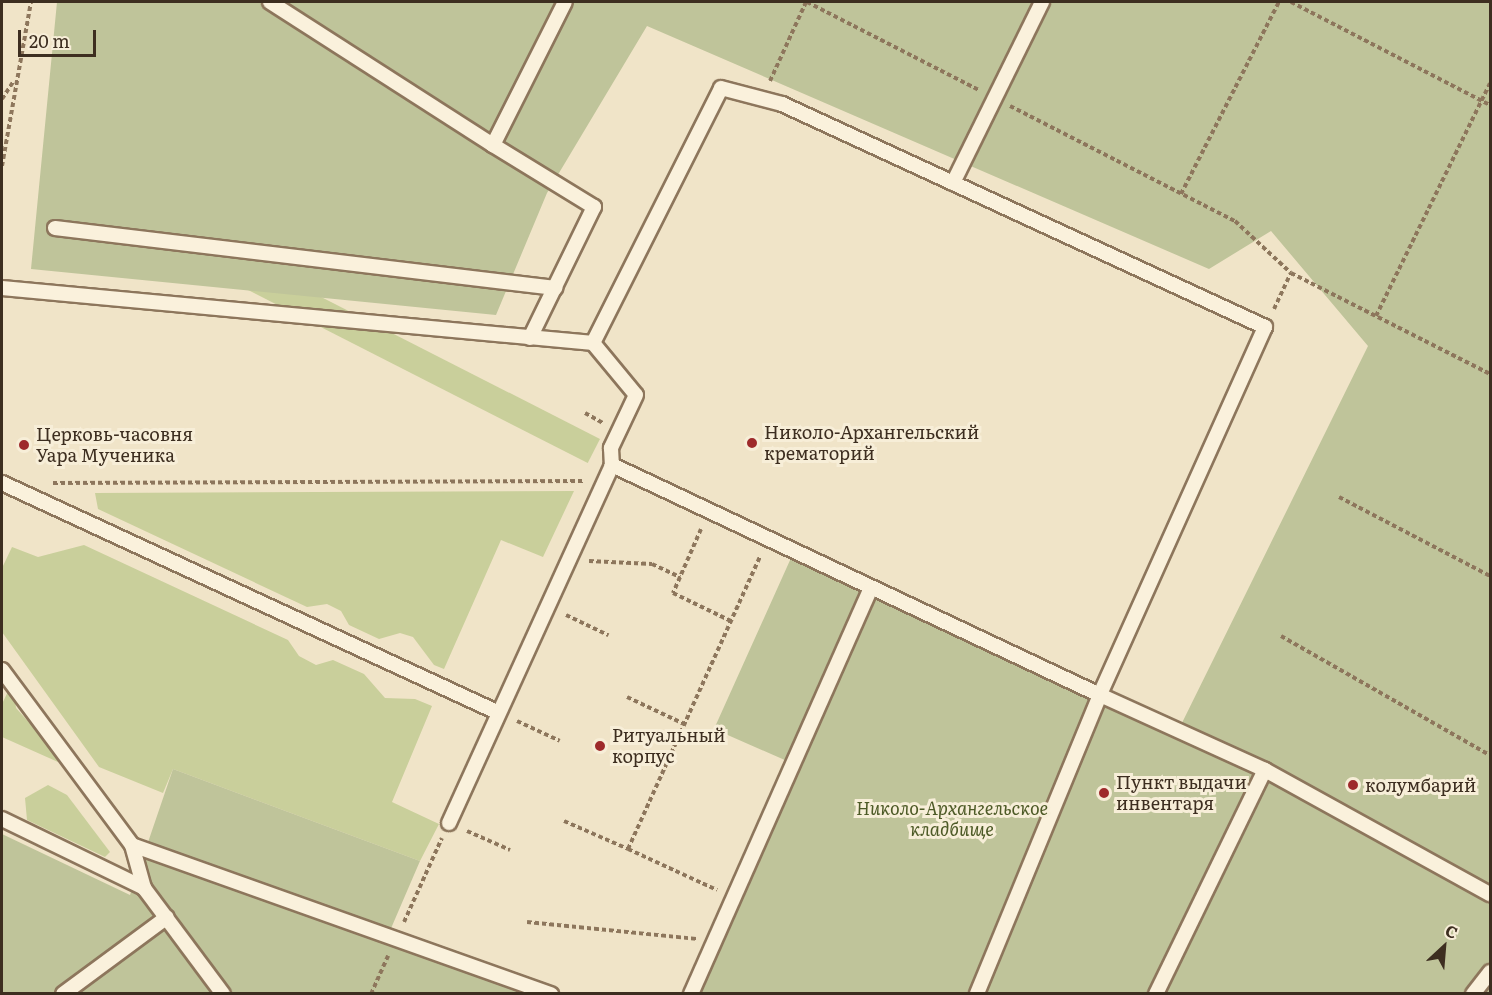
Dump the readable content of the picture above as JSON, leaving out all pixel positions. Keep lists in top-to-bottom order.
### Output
{
  "parks": ["Николо-Архангельское кладбище"],
  "places": [
    "Николо-Архангельский крематорий",
    "Церковь-часовня Уара Мученика",
    "Ритуальный корпус",
    "колумбарий",
    "Пункт выдачи инвентаря"
  ],
  "scale_bar": "20 m",
  "north": "top right"
}
